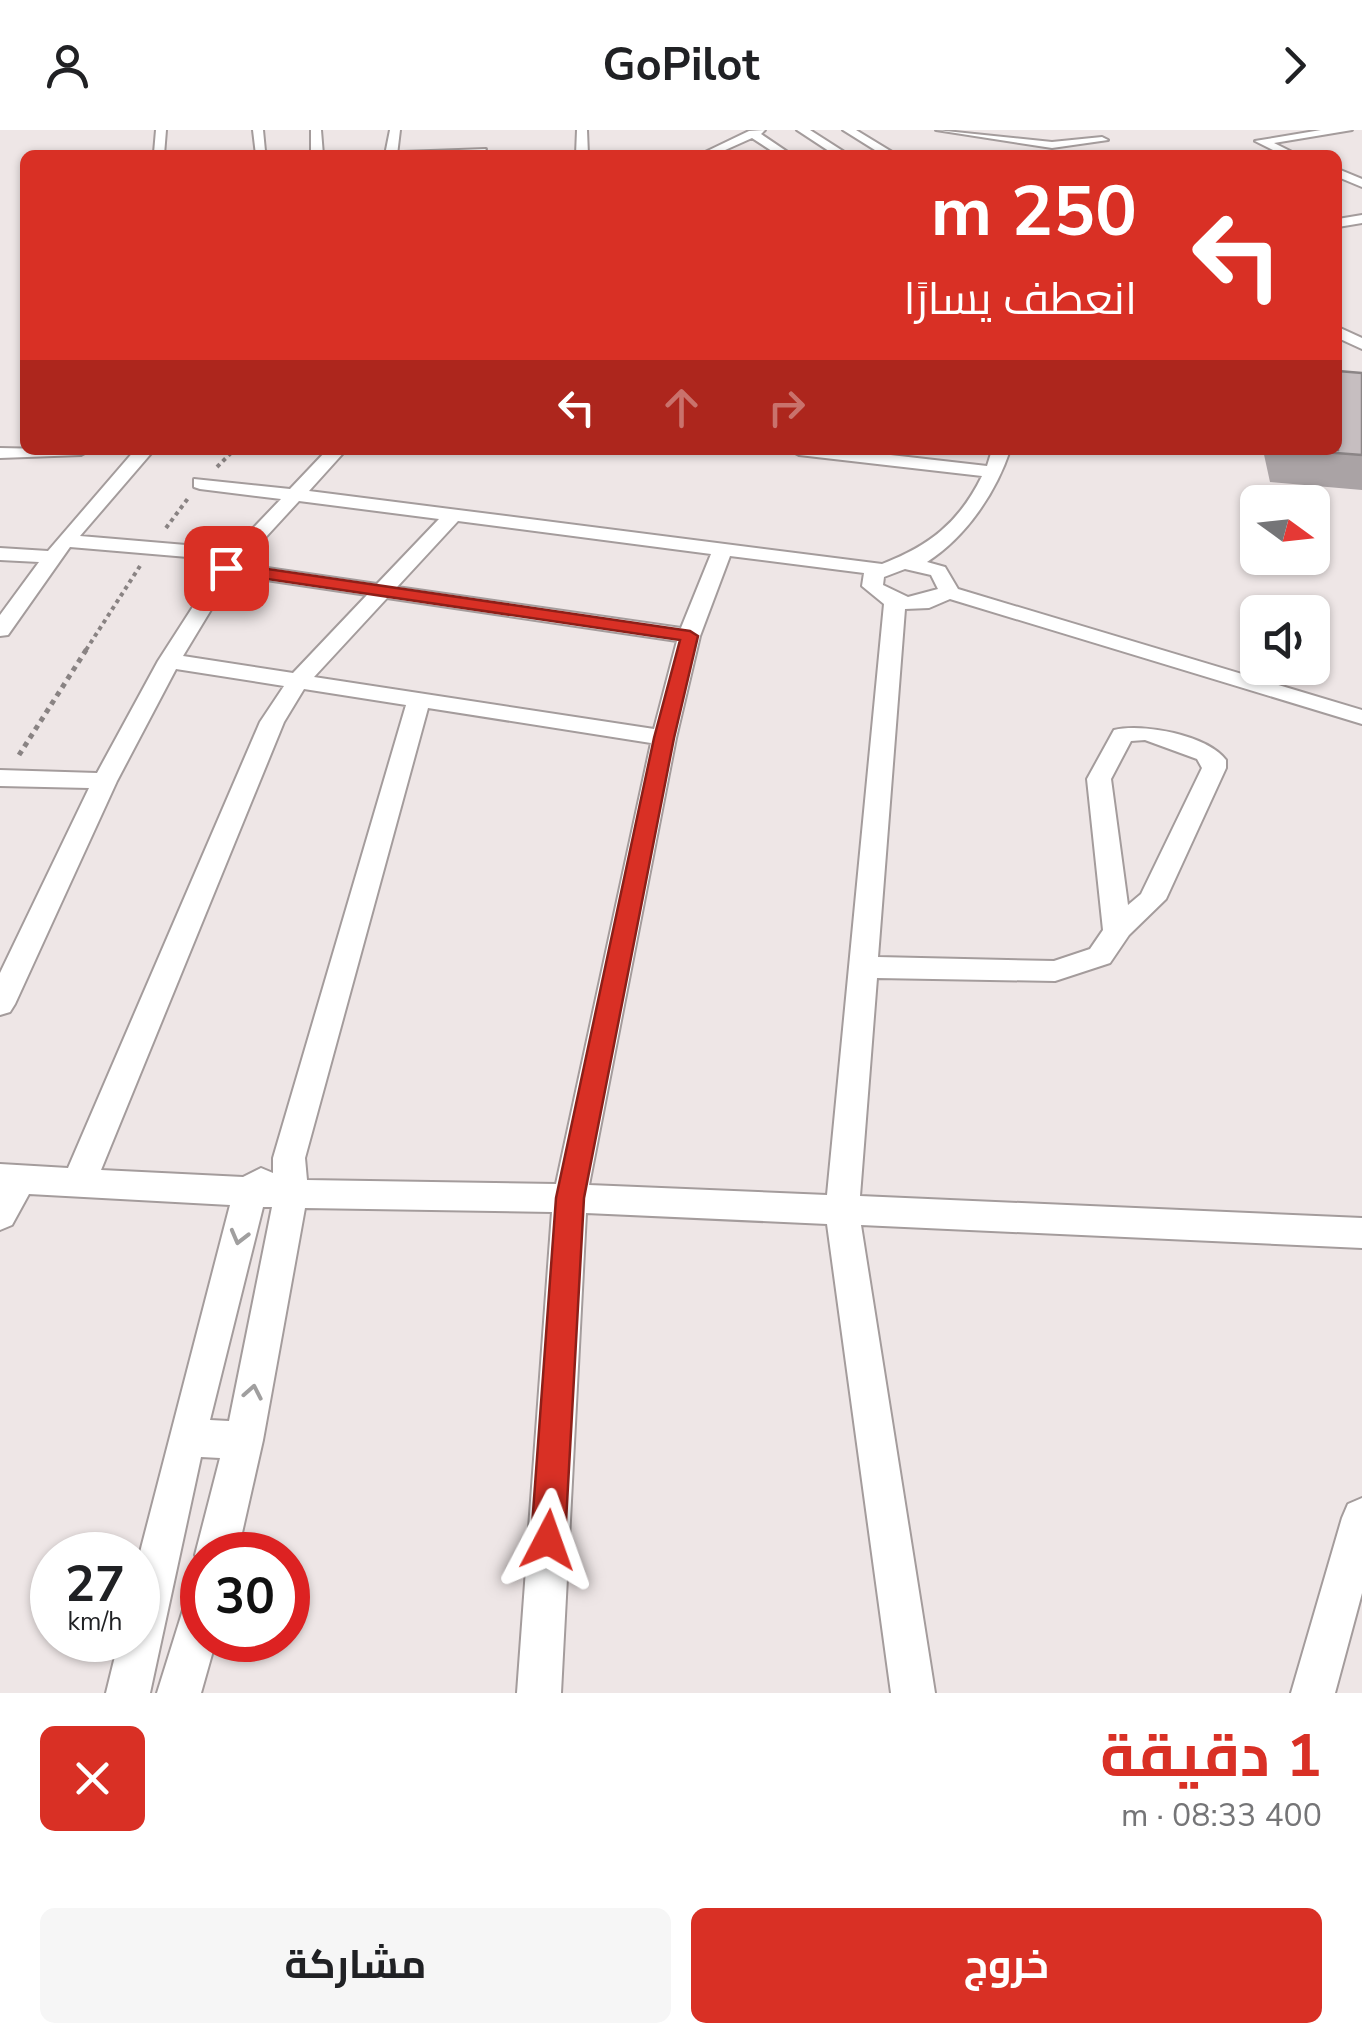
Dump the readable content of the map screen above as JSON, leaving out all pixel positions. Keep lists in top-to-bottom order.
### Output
{
  "north": "right",
  "page": {
    "header": "GoPilot",
    "turn": ["250 m", "انعطف يسارًا"],
    "speed": "27 km/h",
    "limit": "30",
    "heading": ["1 دقيقة", "400 m · 08:33"],
    "buttons": ["خروج", "مشاركة"]
  }
}
